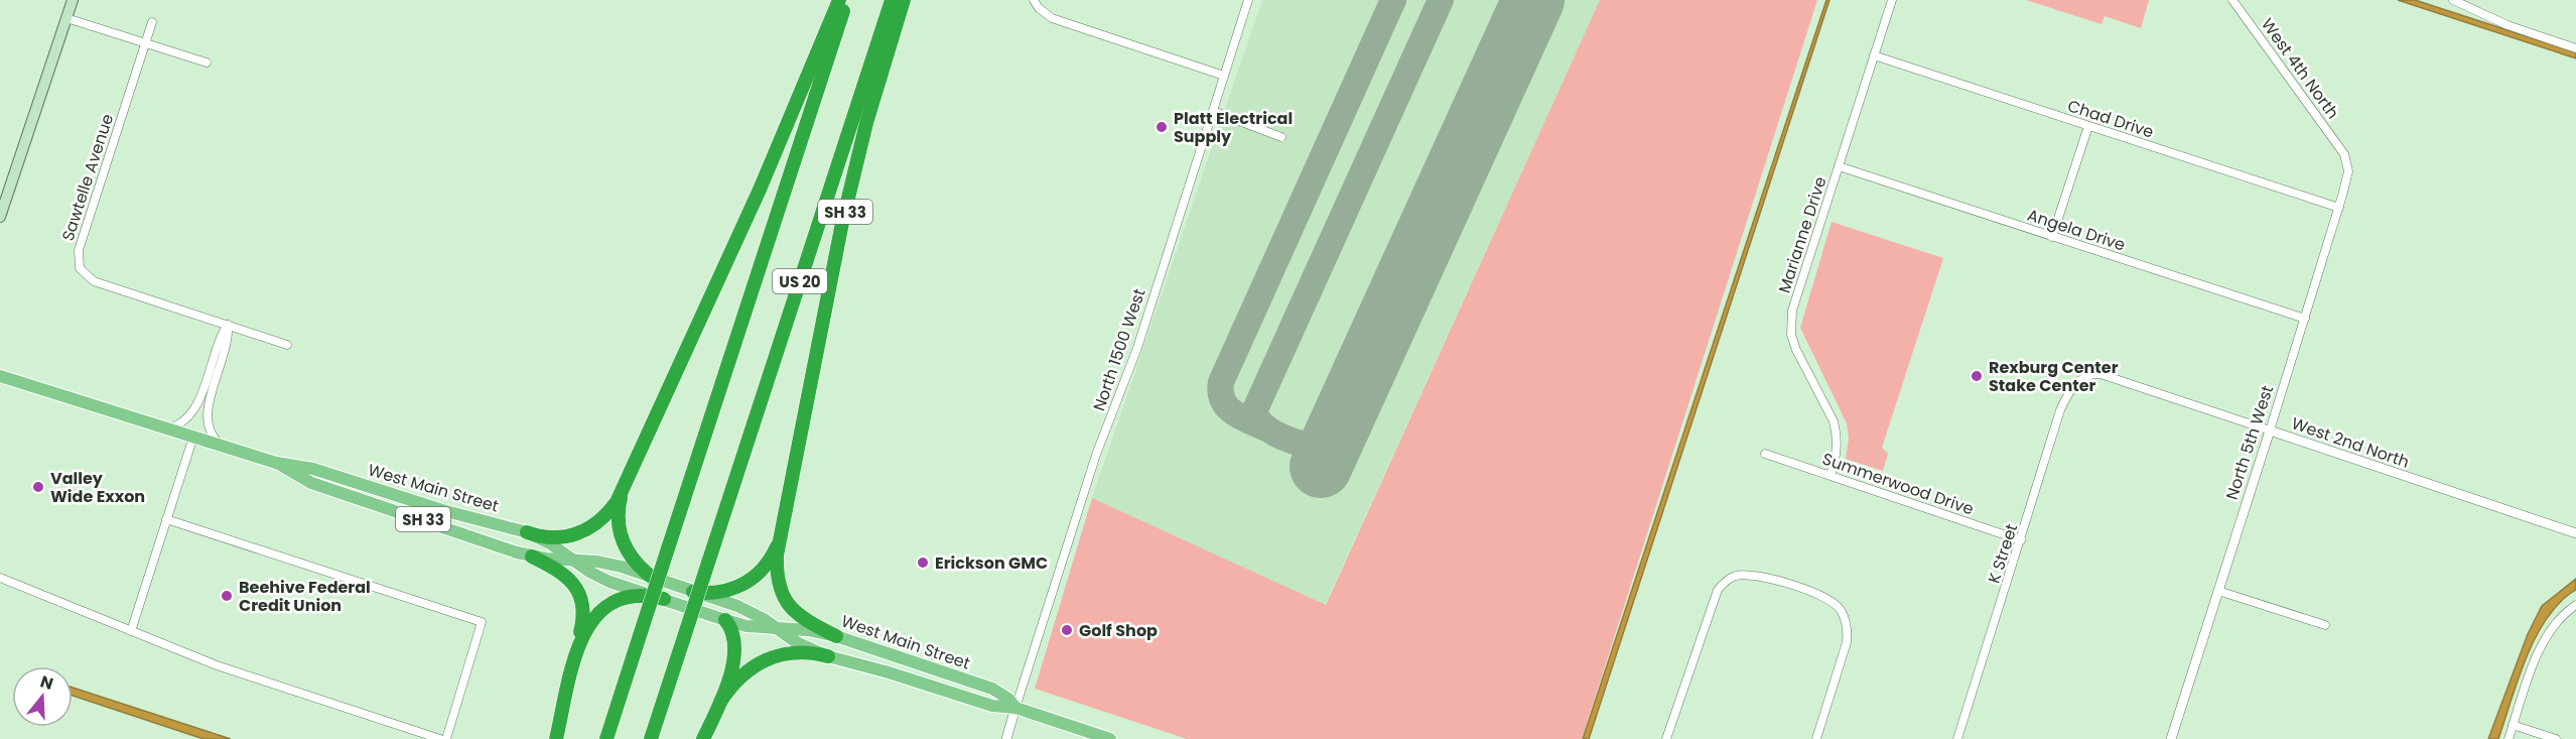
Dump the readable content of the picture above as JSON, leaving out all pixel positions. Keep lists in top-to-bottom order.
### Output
{
  "streets": {
    "highway": ["SH 33", "US 20"],
    "main road": ["West Main Street"],
    "street": [
      "West 4th North",
      "Chad Drive",
      "Sawtelle Avenue",
      "Angela Drive",
      "Marianne Drive",
      "North 1500 West",
      "North 5th West",
      "West 2nd North",
      "Summerwood Drive",
      "K Street"
    ]
  },
  "crossings": [
    ["West 4th North", "North 5th West"],
    ["Chad Drive", "Marianne Drive"],
    ["Chad Drive", "North 5th West"],
    ["SH 33", "West Main Street"],
    ["Angela Drive", "Marianne Drive"],
    ["Angela Drive", "North 5th West"],
    ["Marianne Drive", "Summerwood Drive"],
    ["North 1500 West", "West Main Street"],
    ["North 5th West", "West 2nd North"],
    ["West 2nd North", "K Street"],
    ["Summerwood Drive", "K Street"]
  ],
  "places": [
    "Platt Electrical Supply",
    "Rexburg Center Stake Center",
    "Valley Wide Exxon",
    "Erickson GMC",
    "Beehive Federal Credit Union",
    "Golf Shop"
  ],
  "north": "top"
}
